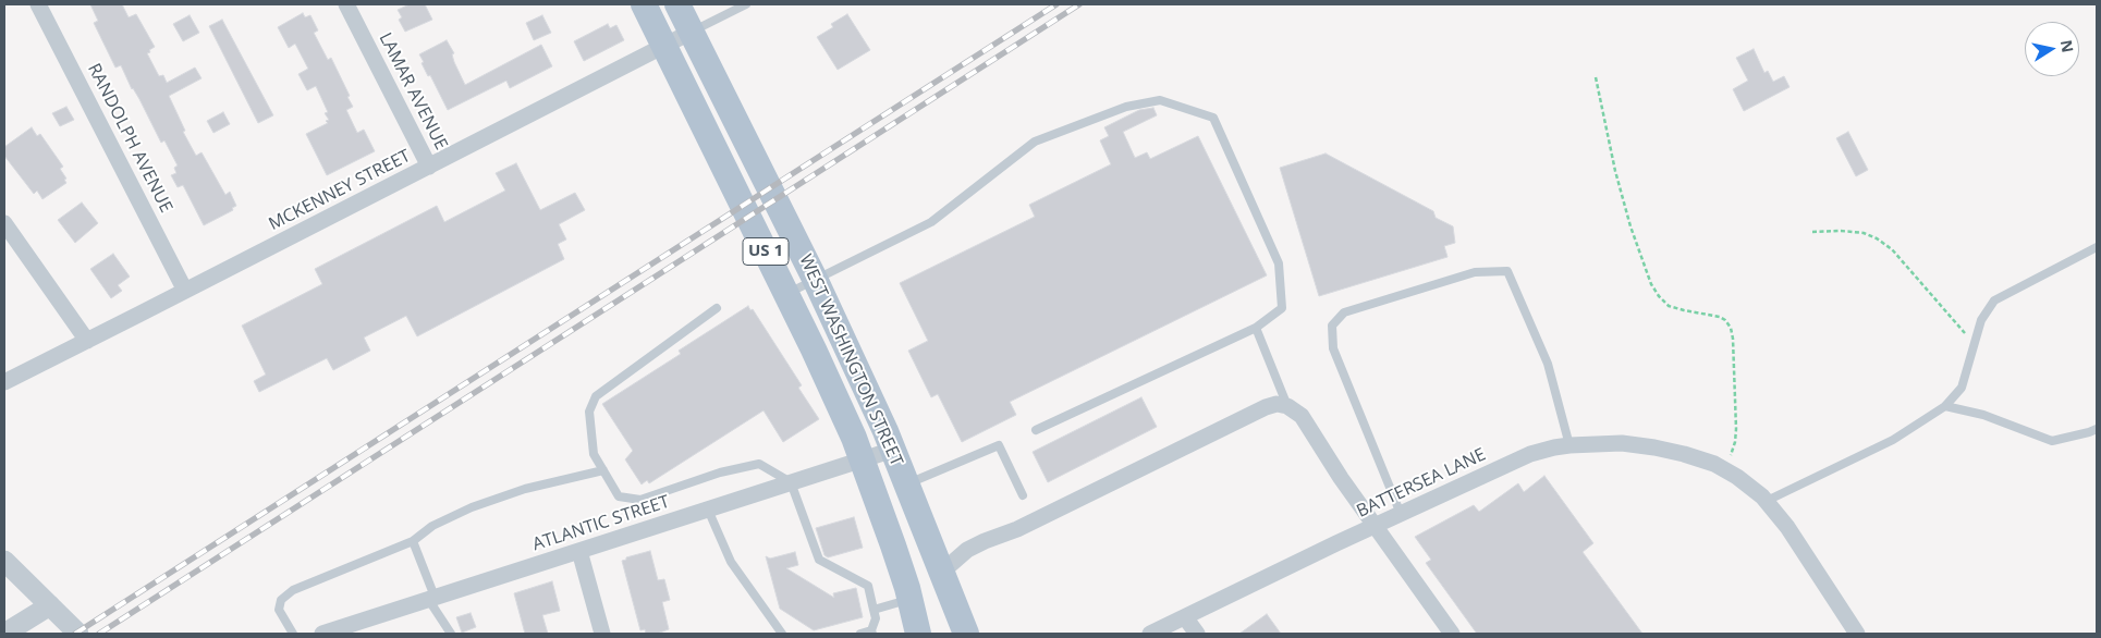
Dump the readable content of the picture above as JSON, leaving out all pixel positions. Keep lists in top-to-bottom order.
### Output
{
  "streets": {
    "main road": ["US 1", "WEST WASHINGTON STREET"],
    "street": [
      "LAMAR AVENUE",
      "RANDOLPH AVENUE",
      "MCKENNEY STREET",
      "BATTERSEA LANE",
      "ATLANTIC STREET"
    ]
  },
  "crossings": [
    ["LAMAR AVENUE", "MCKENNEY STREET"],
    ["RANDOLPH AVENUE", "MCKENNEY STREET"],
    ["MCKENNEY STREET", "WEST WASHINGTON STREET"],
    ["US 1", "WEST WASHINGTON STREET"],
    ["US 1", "ATLANTIC STREET"],
    ["WEST WASHINGTON STREET", "ATLANTIC STREET"]
  ],
  "north": "right"
}
